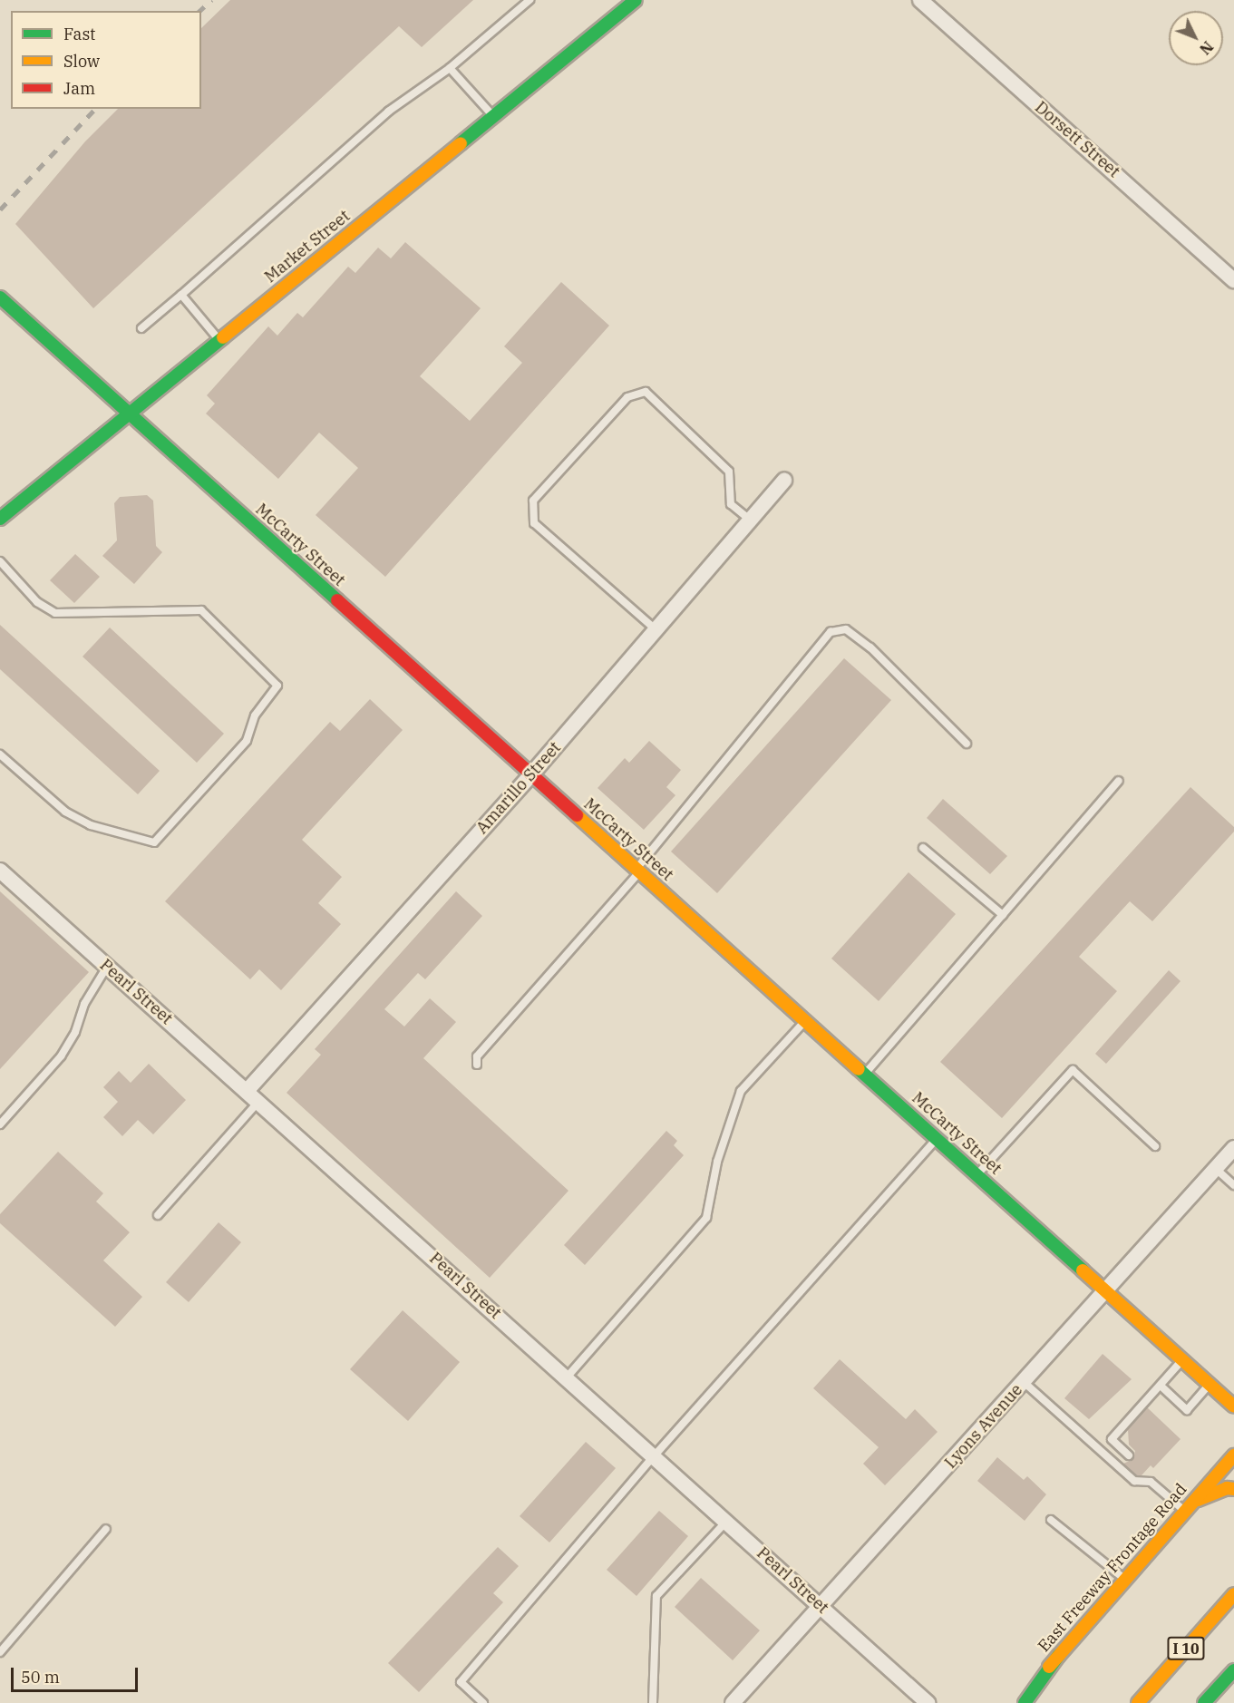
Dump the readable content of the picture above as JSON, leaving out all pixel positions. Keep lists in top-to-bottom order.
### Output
{
  "streets": {
    "main road": [
      "Market Street",
      "McCarty Street",
      "East Freeway Frontage Road",
      "I 10"
    ],
    "street": [
      "Dorsett Street",
      "Amarillo Street",
      "Pearl Street",
      "Lyons Avenue"
    ]
  },
  "crossings": [
    ["Market Street", "McCarty Street"],
    ["McCarty Street", "Amarillo Street"],
    ["McCarty Street", "Lyons Avenue"],
    ["Amarillo Street", "Pearl Street"],
    ["Pearl Street", "Lyons Avenue"]
  ],
  "legend": ["Fast", "Slow", "Jam"],
  "scale_bar": "50 m",
  "north": "bottom right"
}
